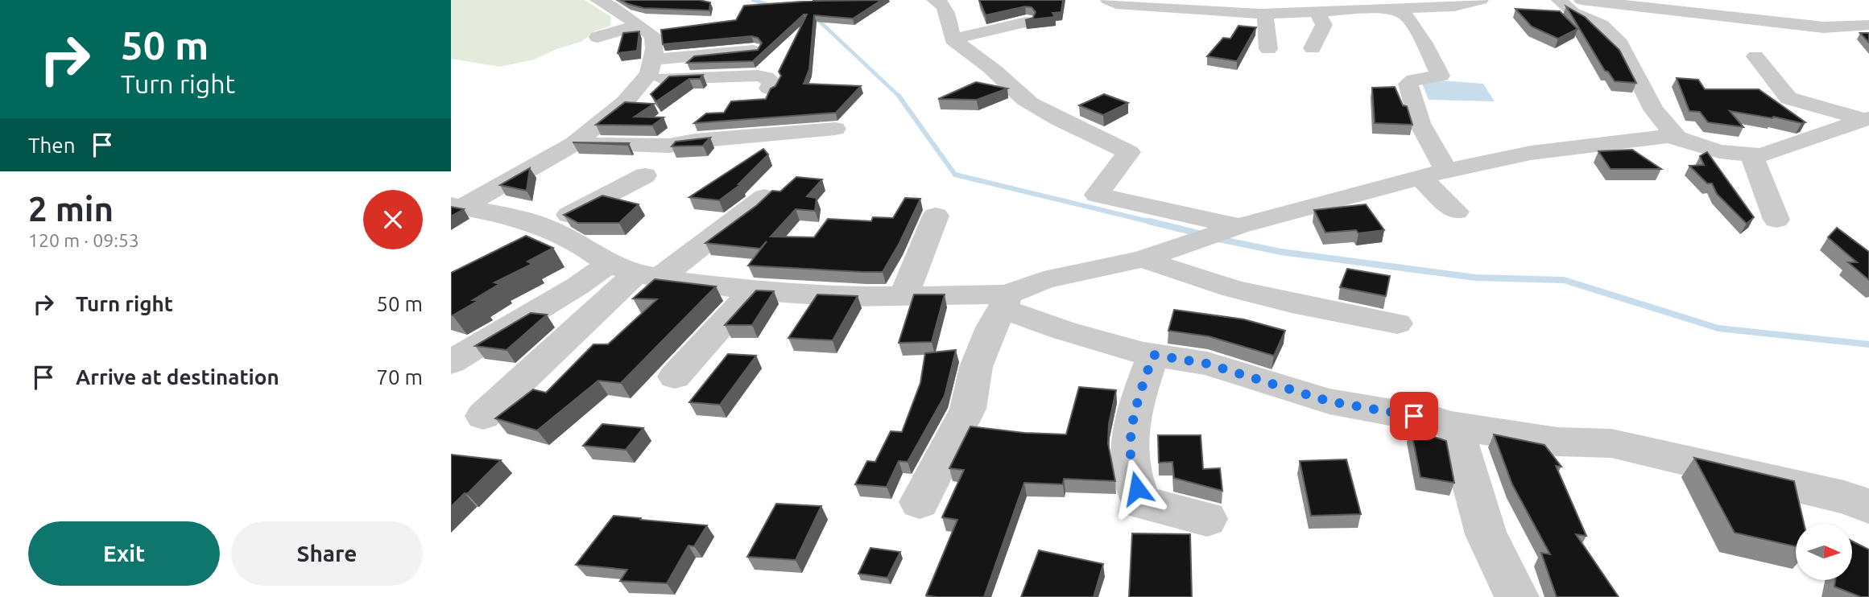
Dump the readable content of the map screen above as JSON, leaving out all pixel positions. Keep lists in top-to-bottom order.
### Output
{
  "north": "right",
  "page": {
    "turn": ["50 m", "Turn right"],
    "then": "Then",
    "heading": ["2 min", "120 m · 09:53"],
    "list": [
      {
        "name": "Turn right",
        "value": "50 m"
      },
      {
        "name": "Arrive at destination",
        "value": "70 m"
      }
    ],
    "buttons": ["Exit", "Share"]
  }
}
